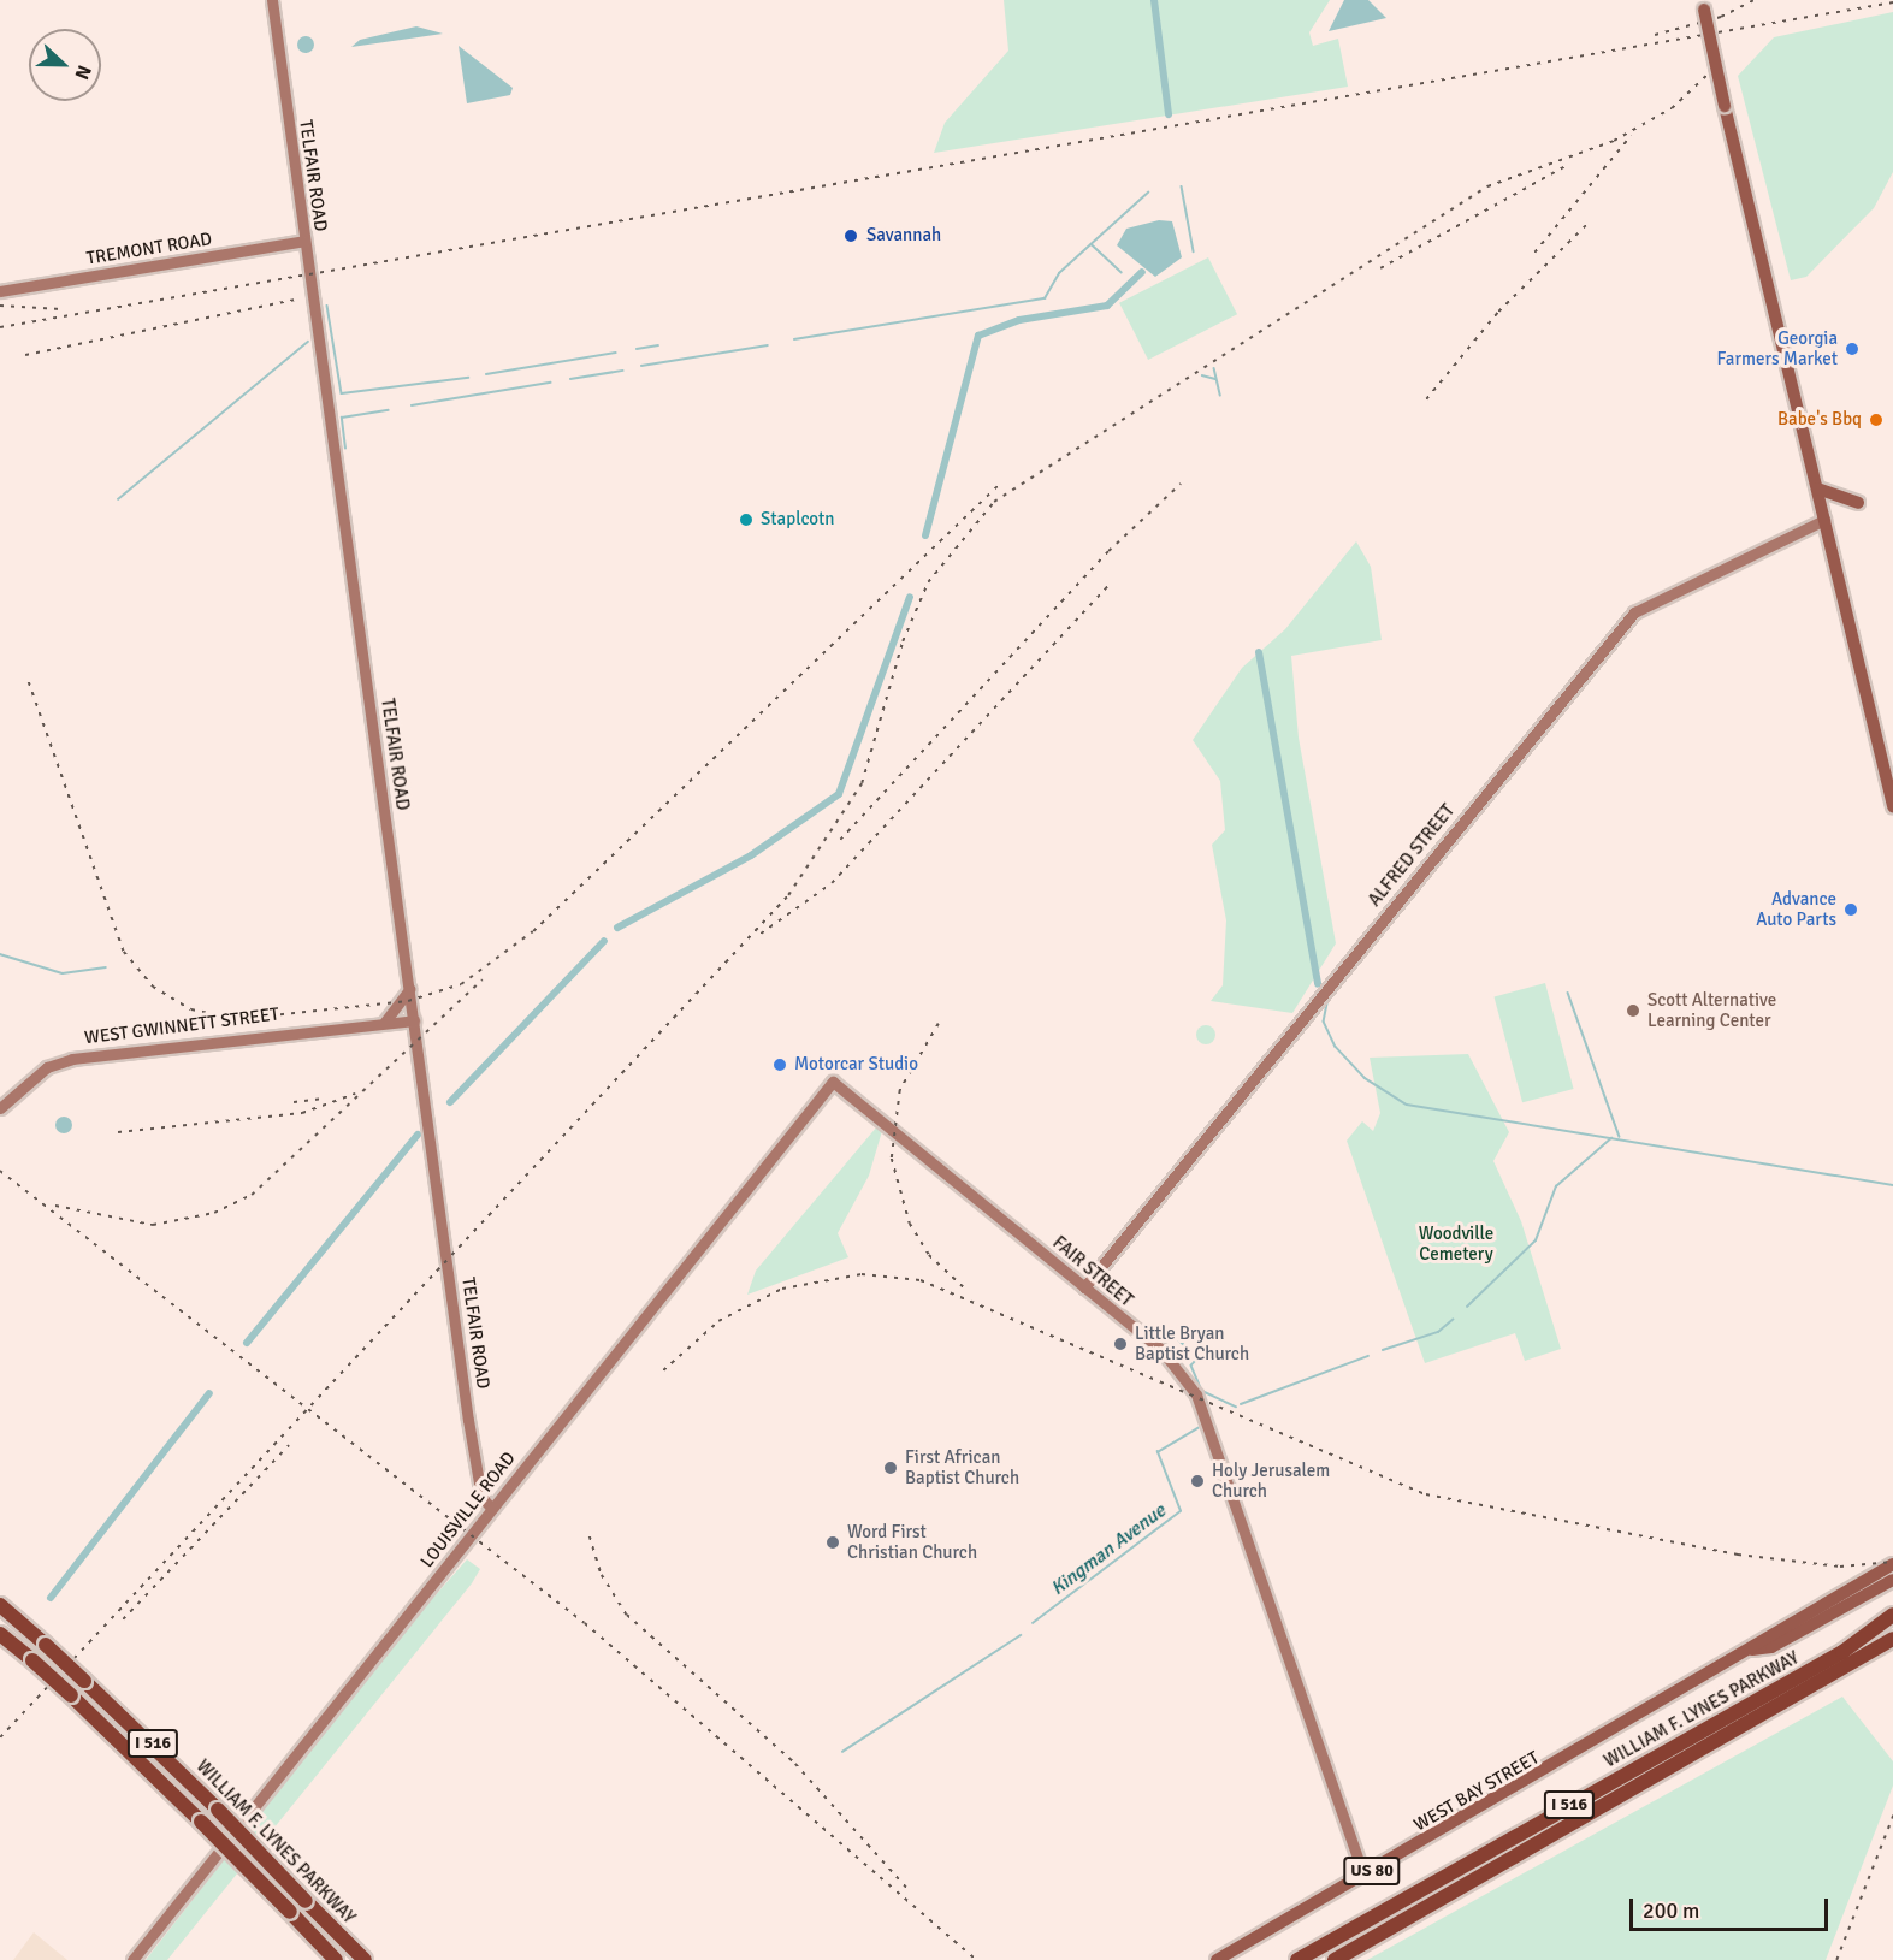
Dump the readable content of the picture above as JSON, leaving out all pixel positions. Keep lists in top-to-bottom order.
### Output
{
  "streets": {
    "highway": ["WILLIAM F. LYNES PARKWAY", "I 516"],
    "main road": ["WEST BAY STREET", "US 80"],
    "street": [
      "TELFAIR ROAD",
      "TREMONT ROAD",
      "ALFRED STREET",
      "WEST GWINNETT STREET",
      "FAIR STREET",
      "LOUISVILLE ROAD"
    ]
  },
  "crossings": [
    ["TELFAIR ROAD", "TREMONT ROAD"],
    ["TELFAIR ROAD", "WEST GWINNETT STREET"],
    ["TELFAIR ROAD", "LOUISVILLE ROAD"],
    ["ALFRED STREET", "FAIR STREET"],
    ["FAIR STREET", "LOUISVILLE ROAD"],
    ["FAIR STREET", "WEST BAY STREET"]
  ],
  "water": ["Kingman Avenue"],
  "parks": ["Woodville Cemetery"],
  "places": [
    "Savannah",
    "Georgia Farmers Market",
    "Babe's Bbq",
    "Staplcotn",
    "Advance Auto Parts",
    "Scott Alternative Learning Center",
    "Motorcar Studio",
    "Little Bryan Baptist Church",
    "First African Baptist Church",
    "Holy Jerusalem Church",
    "Word First Christian Church"
  ],
  "scale_bar": "200 m",
  "north": "right"
}
